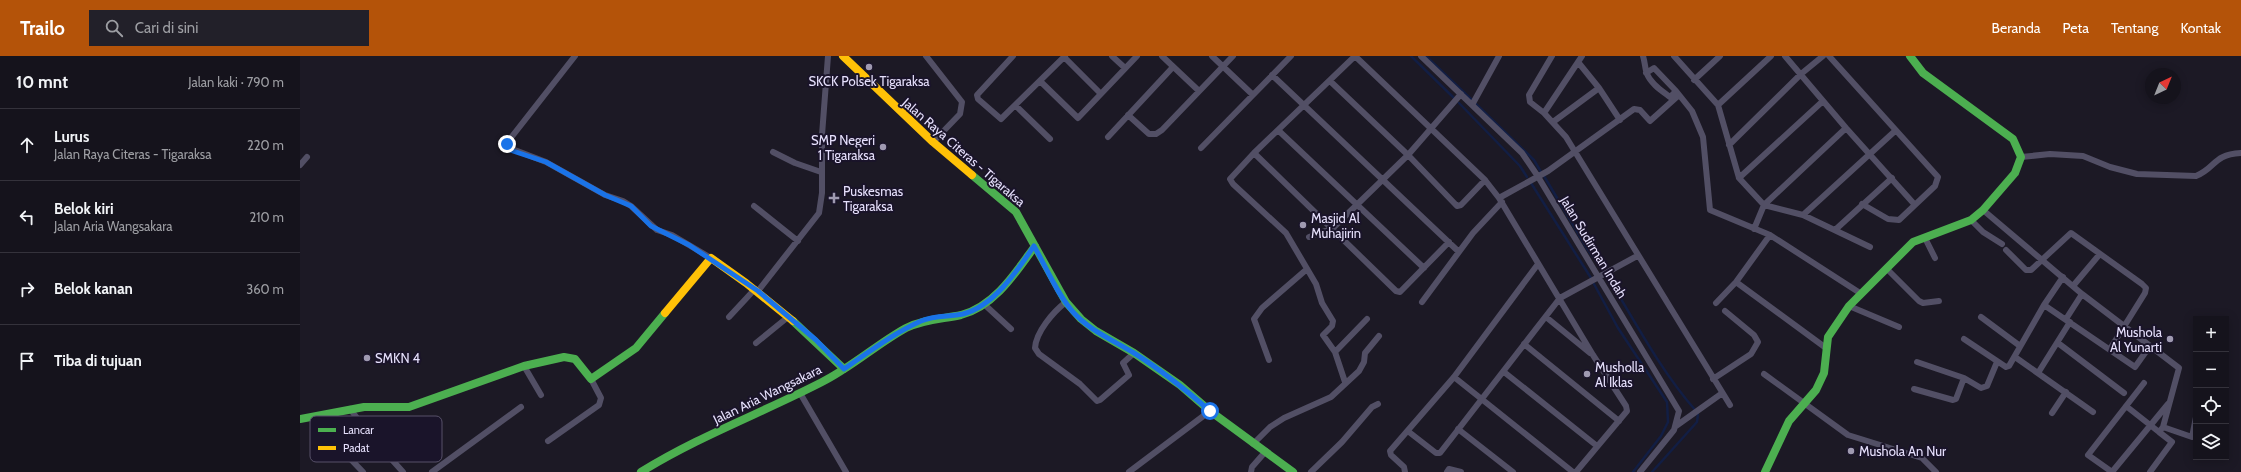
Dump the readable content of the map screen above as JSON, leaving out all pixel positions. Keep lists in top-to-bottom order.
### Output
{
  "streets": {
    "street": ["Jalan Raya Citeras - Tigaraksa", "Jalan Sudirman Indah", "Jalan Aria Wangsakara"]
  },
  "crossings": [
    ["Jalan Raya Citeras - Tigaraksa", "Jalan Aria Wangsakara"]
  ],
  "places": {
    "other": [
      "SKCK Polsek Tigaraksa",
      "SMP Negeri 1 Tigaraksa",
      "Masjid Al Muhajirin",
      "Mushola Al Yunarti",
      "SMKN 4",
      "Musholla Al Iklas",
      "Mushola An Nur"
    ],
    "health": ["Puskesmas Tigaraksa"]
  },
  "legend": ["Lancar", "Padat"],
  "north": "top right",
  "page": {
    "header": "Trailo",
    "search": "Cari di sini",
    "nav": [
      "Beranda",
      "Peta",
      "Tentang",
      "Kontak"
    ],
    "heading": ["10 mnt", "Jalan kaki · 790 m"],
    "list": [
      ["Lurus", "Jalan Raya Citeras - Tigaraksa", "220 m"],
      ["Belok kiri", "Jalan Aria Wangsakara", "210 m"],
      ["Belok kanan", "360 m"],
      "Tiba di tujuan"
    ],
    "map_buttons": ["+", "−"]
  }
}
